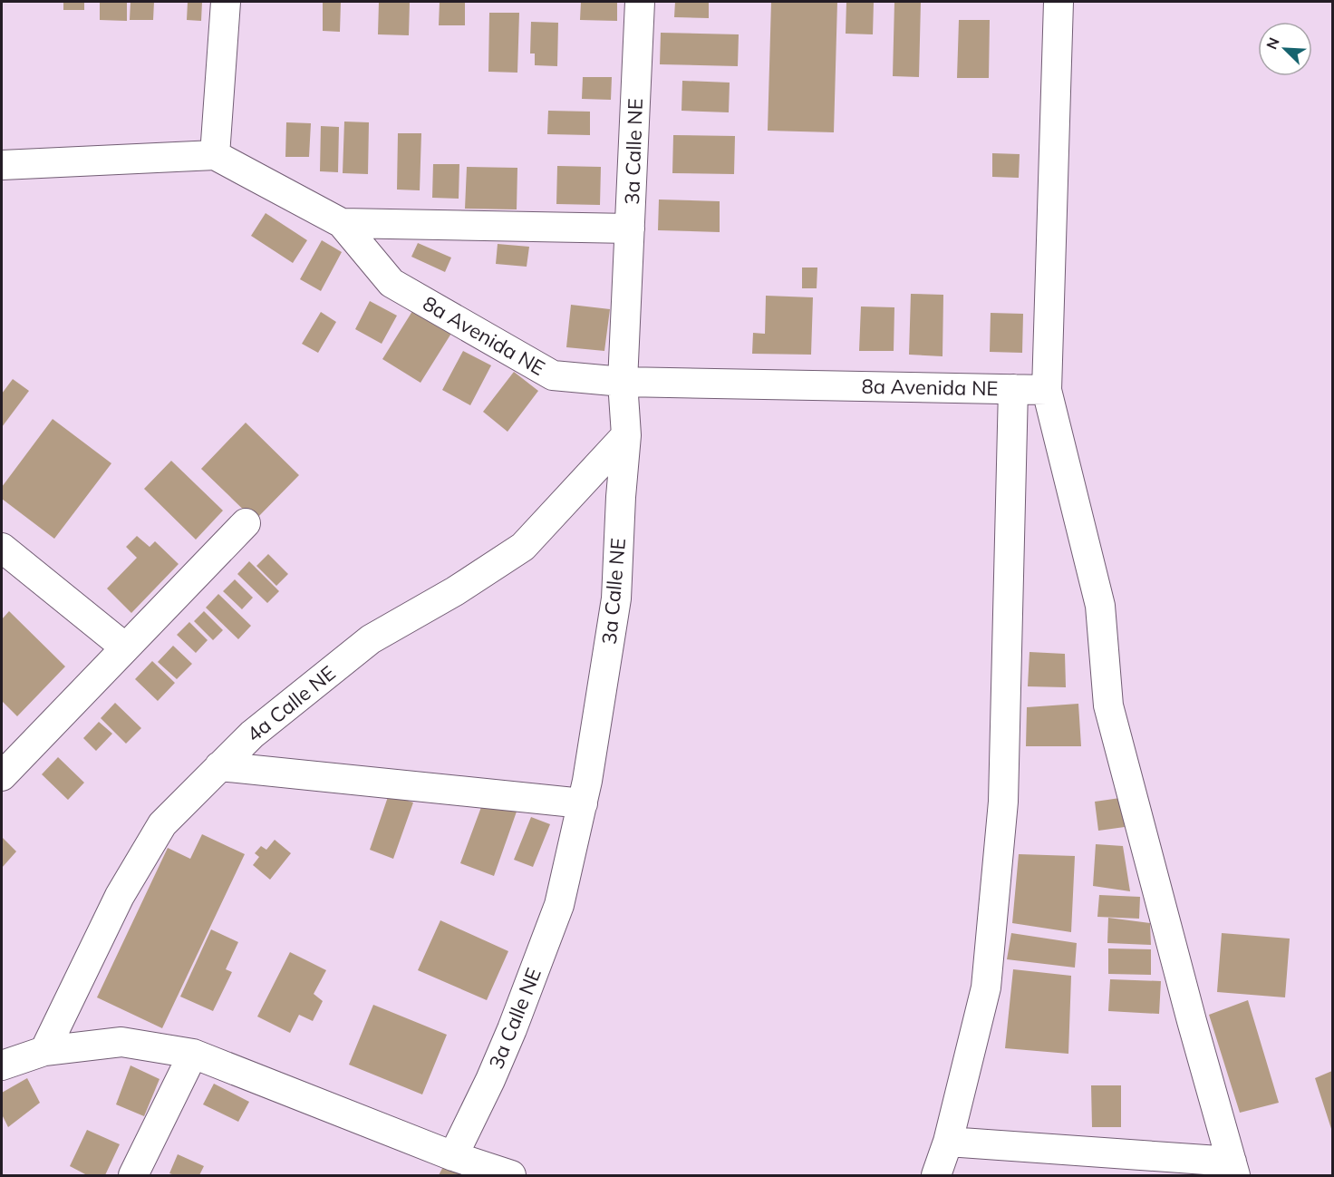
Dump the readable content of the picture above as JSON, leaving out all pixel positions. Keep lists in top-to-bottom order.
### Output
{
  "streets": {
    "street": ["3a Calle NE", "8a Avenida NE", "4a Calle NE"]
  },
  "crossings": [
    ["3a Calle NE", "8a Avenida NE"],
    ["3a Calle NE", "4a Calle NE"]
  ],
  "north": "top left"
}
